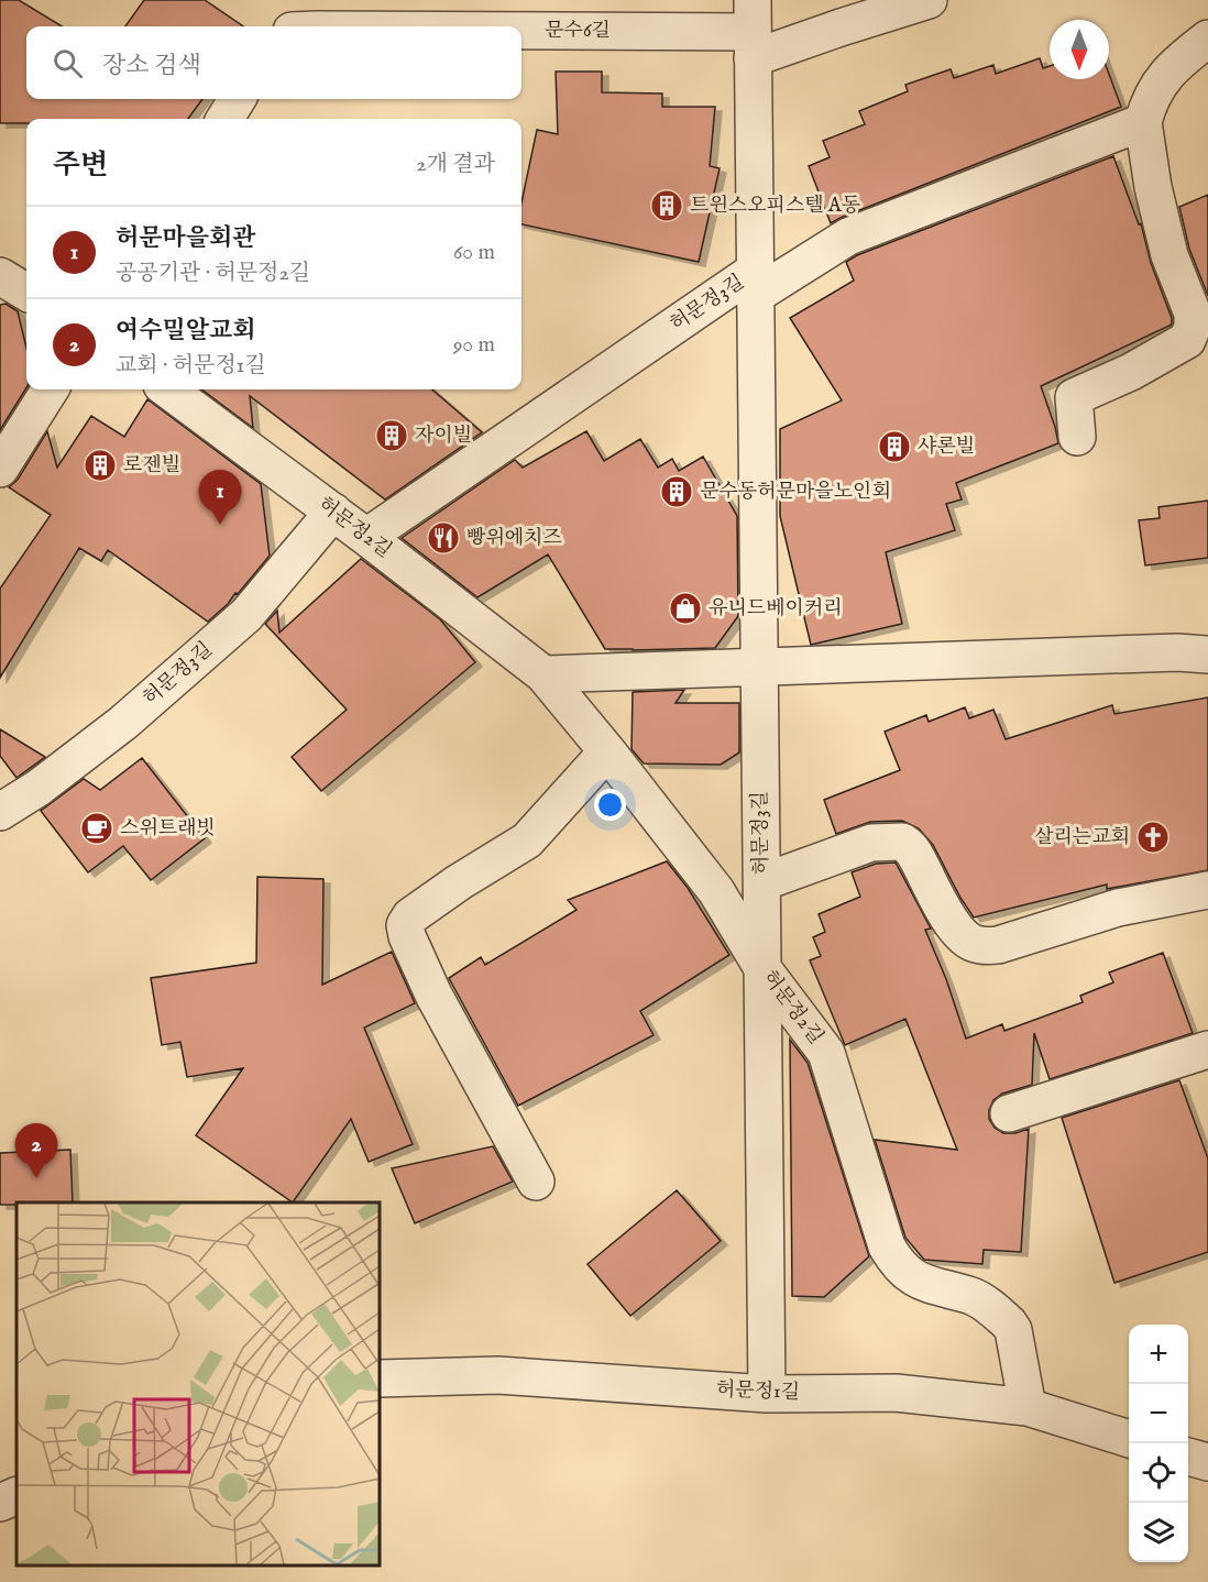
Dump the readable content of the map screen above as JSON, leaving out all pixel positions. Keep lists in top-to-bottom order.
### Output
{
  "streets": {
    "street": [
      "문수6길",
      "허문정3길",
      "허문정2길",
      "허문정1길"
    ]
  },
  "crossings": [
    ["문수6길", "허문정3길"],
    ["허문정3길", "허문정2길"],
    ["허문정3길", "허문정1길"],
    ["허문정2길", "허문정1길"]
  ],
  "places": {
    "building": [
      "트윈스오피스텔 A동",
      "자이빌",
      "샤론빌",
      "로젠빌",
      "문수동허문마을노인회"
    ],
    "restaurant": ["빵위에치즈"],
    "shop": ["유니드베이커리"],
    "cafe": ["스위트래빗"],
    "church": ["살리는교회"]
  },
  "north": "bottom",
  "page": {
    "search": "장소 검색",
    "heading": ["주변", "2개 결과"],
    "list": [
      {
        "mark": "1",
        "name": "허문마을회관",
        "note": "공공기관 · 허문정2길",
        "value": "60 m"
      },
      {
        "mark": "2",
        "name": "여수밀알교회",
        "note": "교회 · 허문정1길",
        "value": "90 m"
      }
    ],
    "pins": ["1", "2"],
    "map_buttons": ["+", "−"]
  }
}
